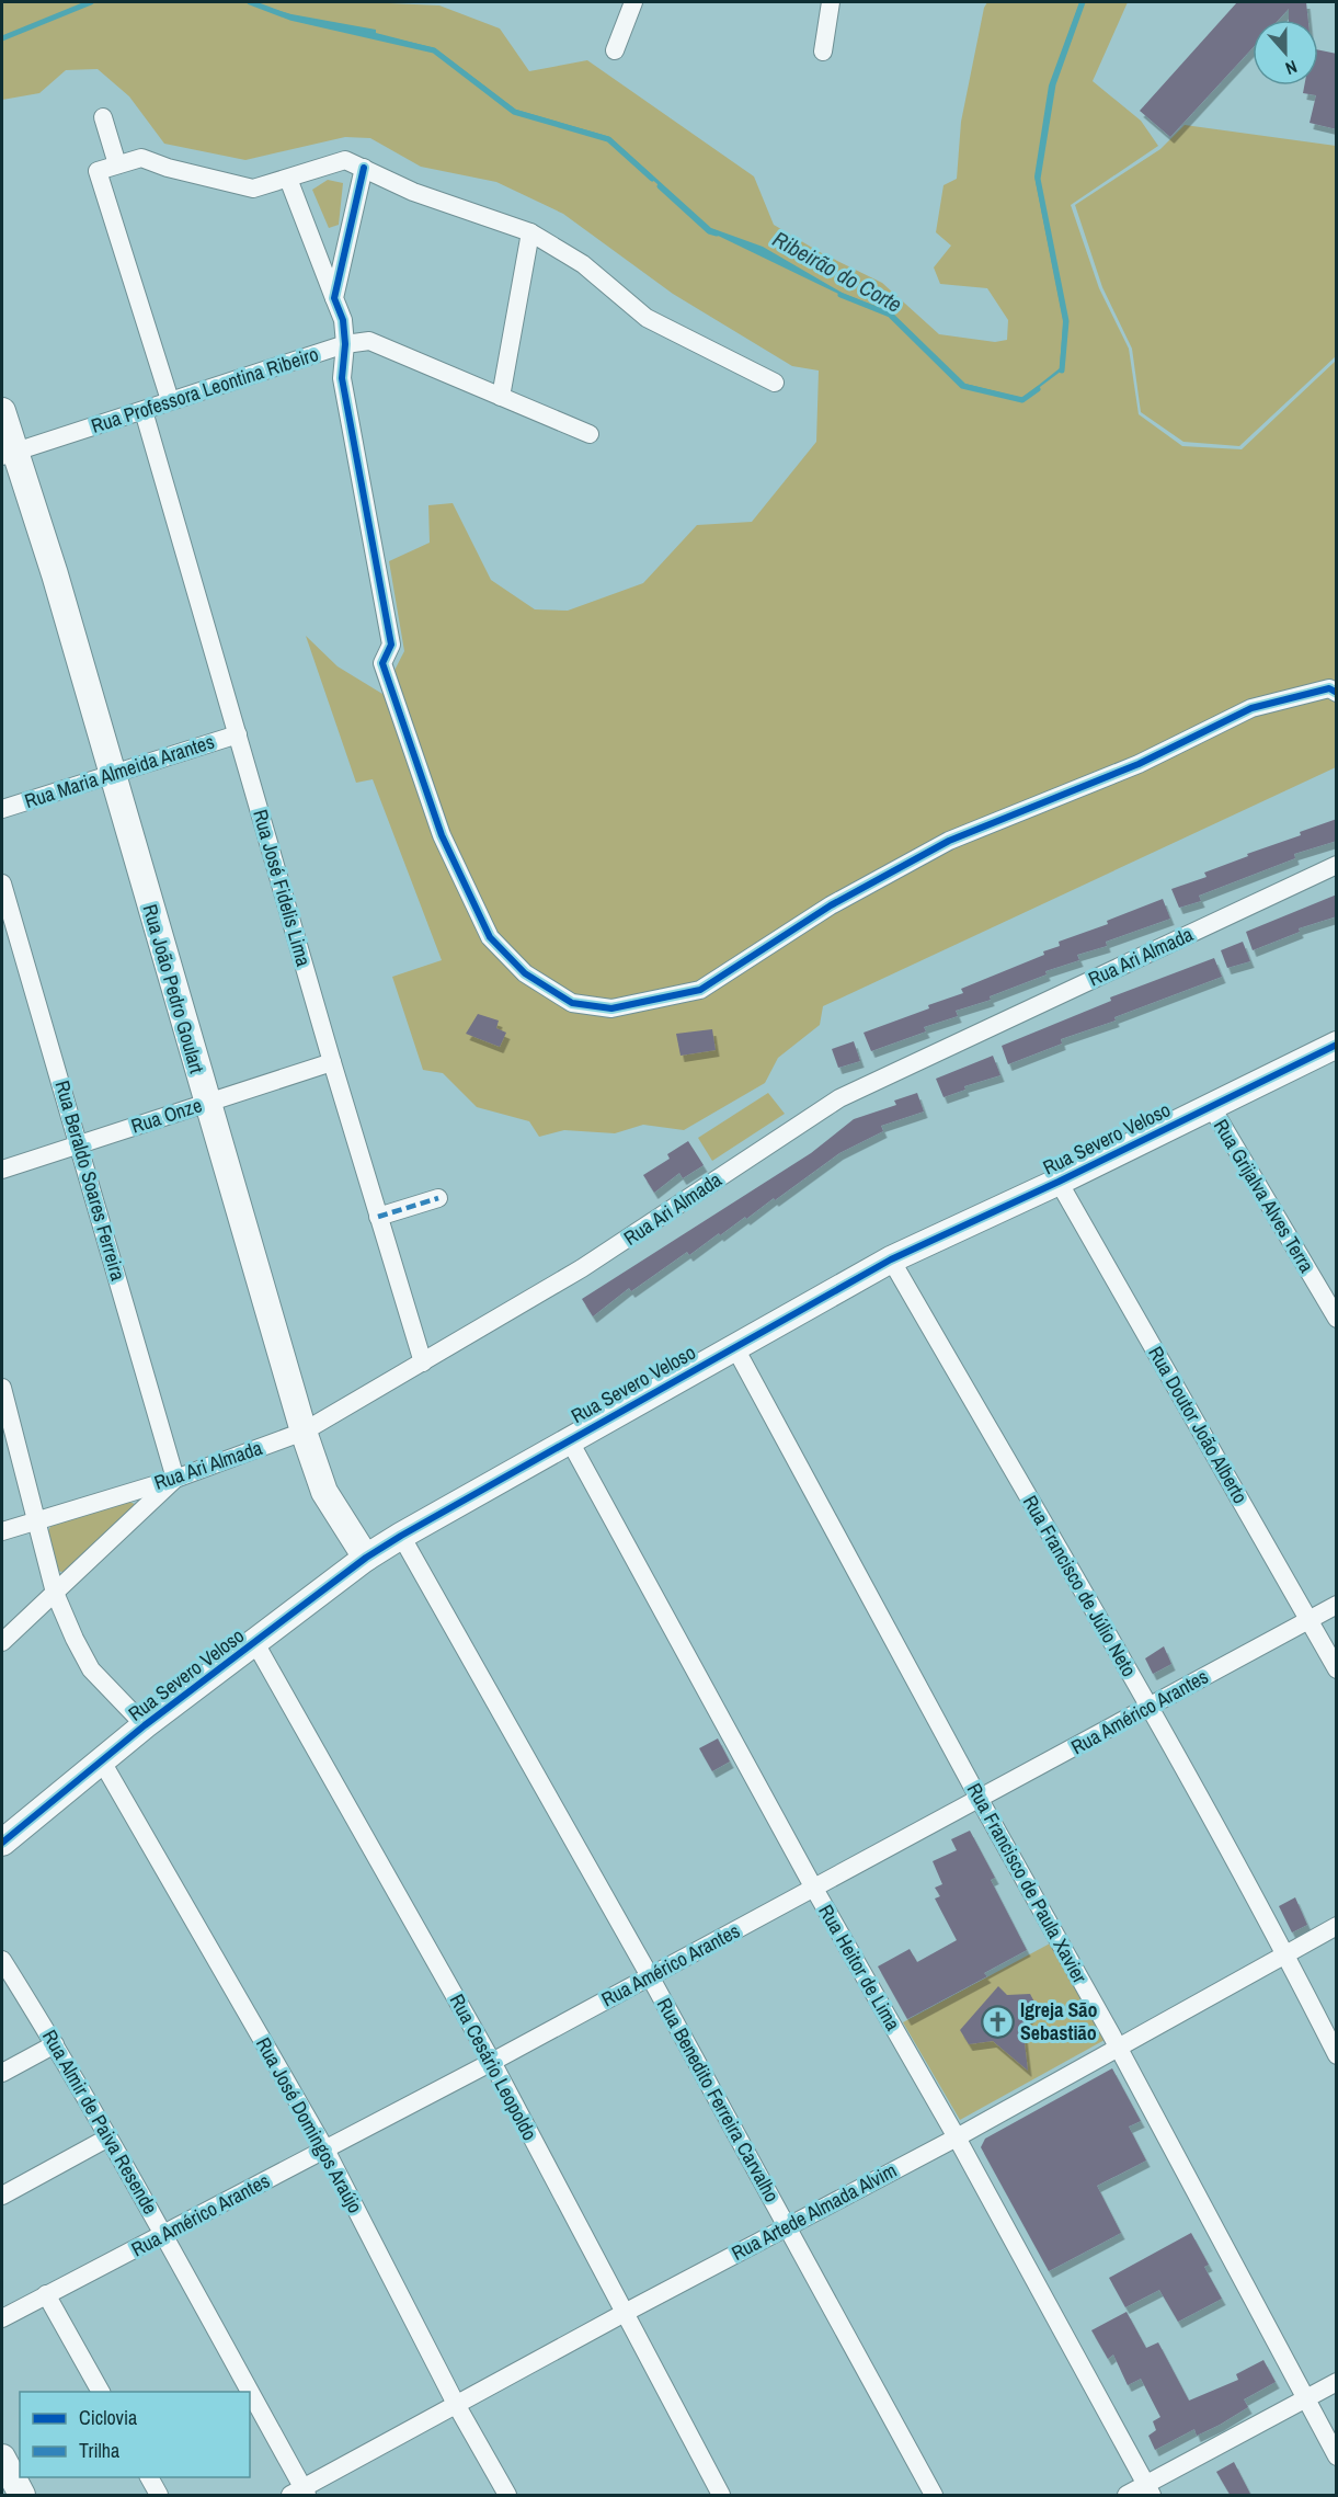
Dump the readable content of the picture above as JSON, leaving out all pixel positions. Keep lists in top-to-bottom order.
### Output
{
  "streets": {
    "street": [
      "Rua Professora Leontina Ribeiro",
      "Rua Maria Almeida Arantes",
      "Rua José Fidelis Lima",
      "Rua Ari Almada",
      "Rua João Pedro Goulart",
      "Rua Onze",
      "Rua Severo Veloso",
      "Rua Beraldo Soares Ferreira",
      "Rua Grijalva Alves Terra",
      "Rua Doutor João Alberto",
      "Rua Francisco de Júlio Neto",
      "Rua Américo Arantes",
      "Rua Francisco de Paula Xavier",
      "Rua Heitor de Lima",
      "Rua Cesário Leopoldo",
      "Rua Benedito Ferreira Carvalho",
      "Rua Almir de Paiva Resende",
      "Rua José Domingos Araújo",
      "Rua Artede Almada Alvim"
    ]
  },
  "crossings": [
    ["Rua Professora Leontina Ribeiro", "Rua José Fidelis Lima"],
    ["Rua Professora Leontina Ribeiro", "Rua João Pedro Goulart"],
    ["Rua Maria Almeida Arantes", "Rua José Fidelis Lima"],
    ["Rua Maria Almeida Arantes", "Rua João Pedro Goulart"],
    ["Rua José Fidelis Lima", "Rua Ari Almada"],
    ["Rua José Fidelis Lima", "Rua Onze"],
    ["Rua Ari Almada", "Rua João Pedro Goulart"],
    ["Rua Ari Almada", "Rua Beraldo Soares Ferreira"],
    ["Rua João Pedro Goulart", "Rua Onze"],
    ["Rua João Pedro Goulart", "Rua Severo Veloso"],
    ["Rua Onze", "Rua Beraldo Soares Ferreira"],
    ["Rua Severo Veloso", "Rua Grijalva Alves Terra"],
    ["Rua Severo Veloso", "Rua Doutor João Alberto"],
    ["Rua Severo Veloso", "Rua Francisco de Júlio Neto"],
    ["Rua Severo Veloso", "Rua Francisco de Paula Xavier"],
    ["Rua Severo Veloso", "Rua Heitor de Lima"],
    ["Rua Severo Veloso", "Rua Cesário Leopoldo"],
    ["Rua Severo Veloso", "Rua Benedito Ferreira Carvalho"],
    ["Rua Severo Veloso", "Rua José Domingos Araújo"],
    ["Rua Doutor João Alberto", "Rua Américo Arantes"],
    ["Rua Francisco de Júlio Neto", "Rua Américo Arantes"],
    ["Rua Francisco de Júlio Neto", "Rua Artede Almada Alvim"],
    ["Rua Américo Arantes", "Rua Francisco de Paula Xavier"],
    ["Rua Américo Arantes", "Rua Heitor de Lima"],
    ["Rua Américo Arantes", "Rua Cesário Leopoldo"],
    ["Rua Américo Arantes", "Rua Benedito Ferreira Carvalho"],
    ["Rua Américo Arantes", "Rua Almir de Paiva Resende"],
    ["Rua Américo Arantes", "Rua José Domingos Araújo"],
    ["Rua Francisco de Paula Xavier", "Rua Artede Almada Alvim"],
    ["Rua Heitor de Lima", "Rua Artede Almada Alvim"],
    ["Rua Cesário Leopoldo", "Rua Artede Almada Alvim"],
    ["Rua Benedito Ferreira Carvalho", "Rua Artede Almada Alvim"],
    ["Rua Almir de Paiva Resende", "Rua Artede Almada Alvim"],
    ["Rua José Domingos Araújo", "Rua Artede Almada Alvim"]
  ],
  "water": ["Ribeirão do Corte"],
  "places": {
    "church": ["Igreja São Sebastião"]
  },
  "legend": ["Ciclovia", "Trilha"],
  "north": "bottom"
}
